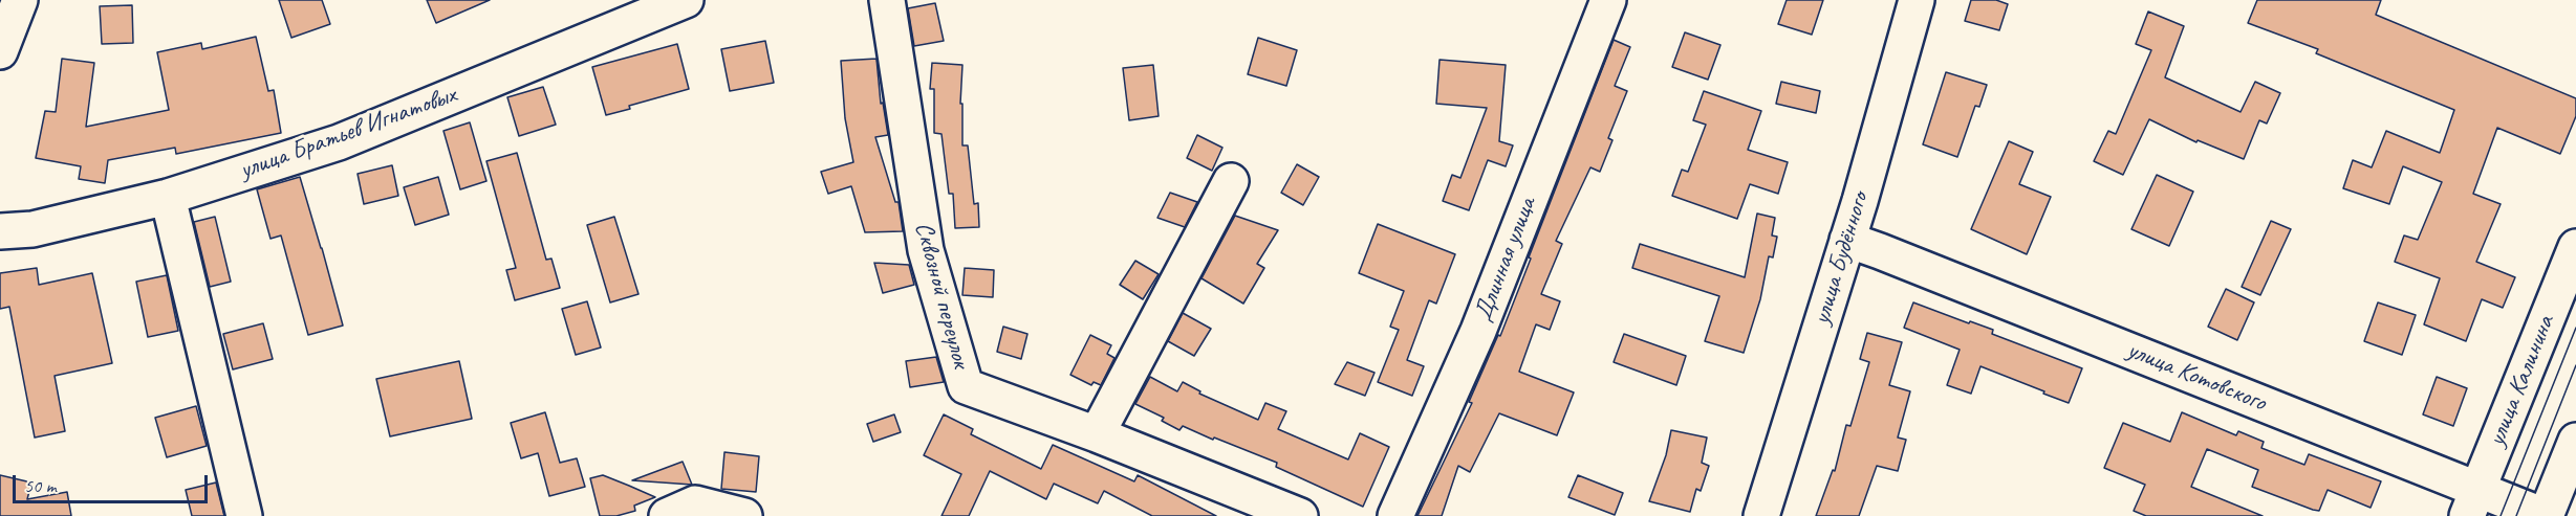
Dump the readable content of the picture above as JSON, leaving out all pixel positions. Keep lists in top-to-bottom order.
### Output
{
  "streets": {
    "street": [
      "улица Братьев Игнатовых",
      "улица Будённого",
      "Длинная улица",
      "Сквозной переулок",
      "улица Котовского",
      "улица Калинина"
    ]
  },
  "crossings": [
    ["улица Будённого", "улица Котовского"],
    ["улица Котовского", "улица Калинина"]
  ],
  "scale_bar": "50 m"
}
